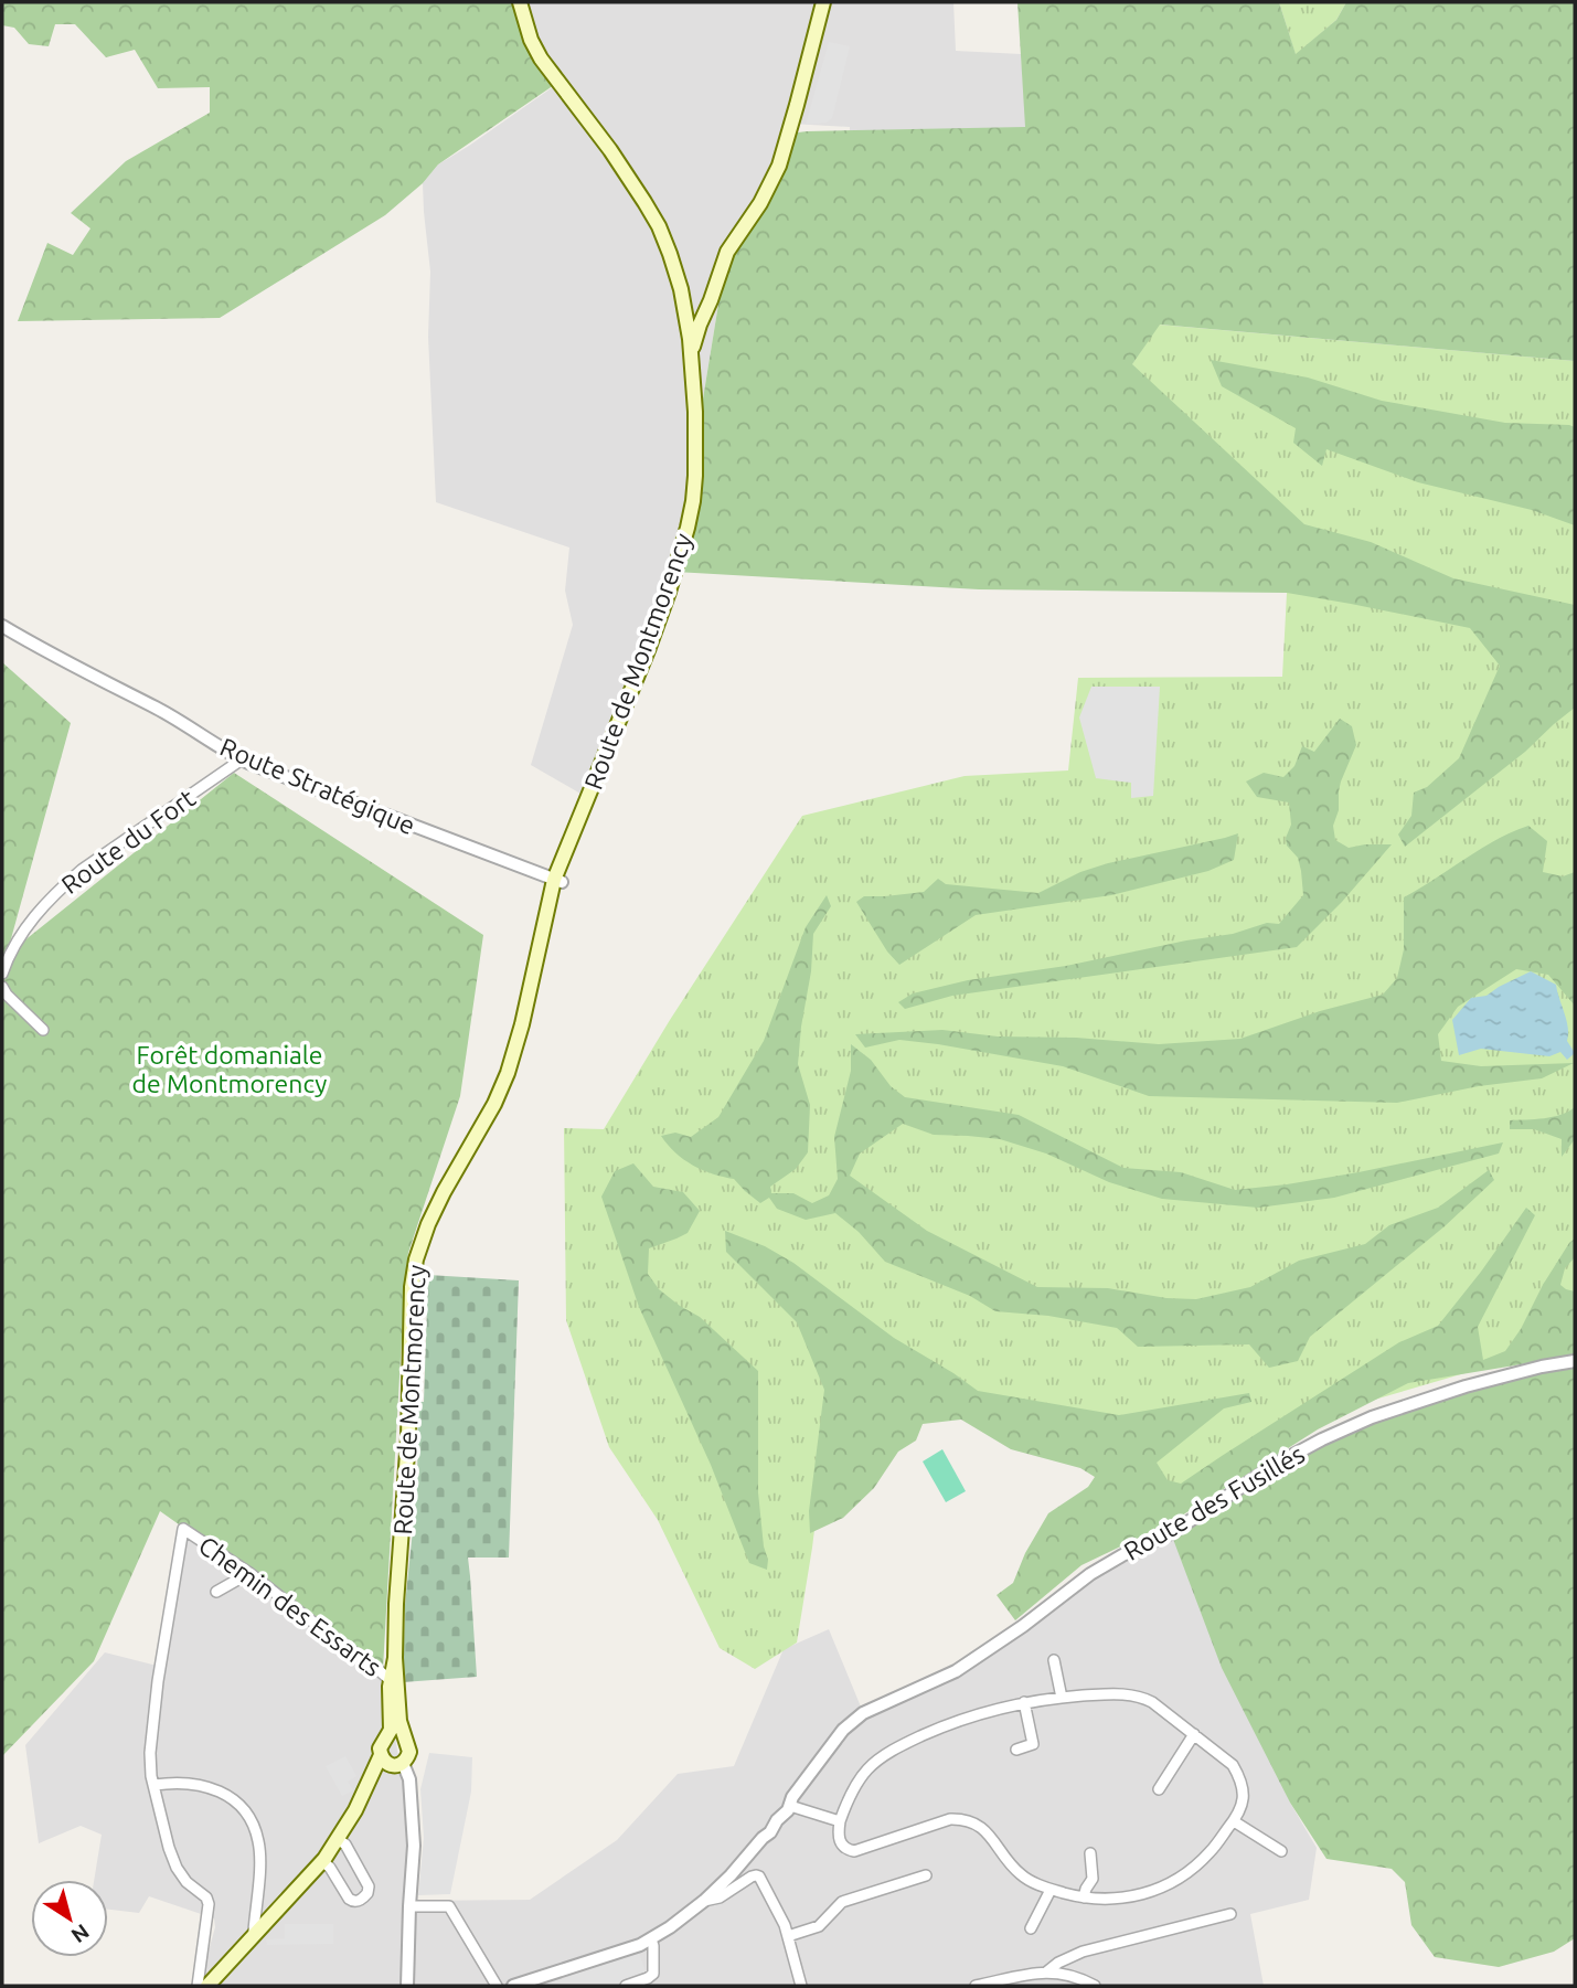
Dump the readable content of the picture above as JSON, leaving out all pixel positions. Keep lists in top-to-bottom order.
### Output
{
  "streets": {
    "main road": ["Route de Montmorency"],
    "street": [
      "Route Stratégique",
      "Route du Fort",
      "Route des Fusillés",
      "Chemin des Essarts"
    ]
  },
  "crossings": [
    ["Route de Montmorency", "Route Stratégique"],
    ["Route de Montmorency", "Chemin des Essarts"],
    ["Route Stratégique", "Route du Fort"]
  ],
  "parks": ["Forêt domaniale de Montmorency"],
  "north": "bottom right"
}
